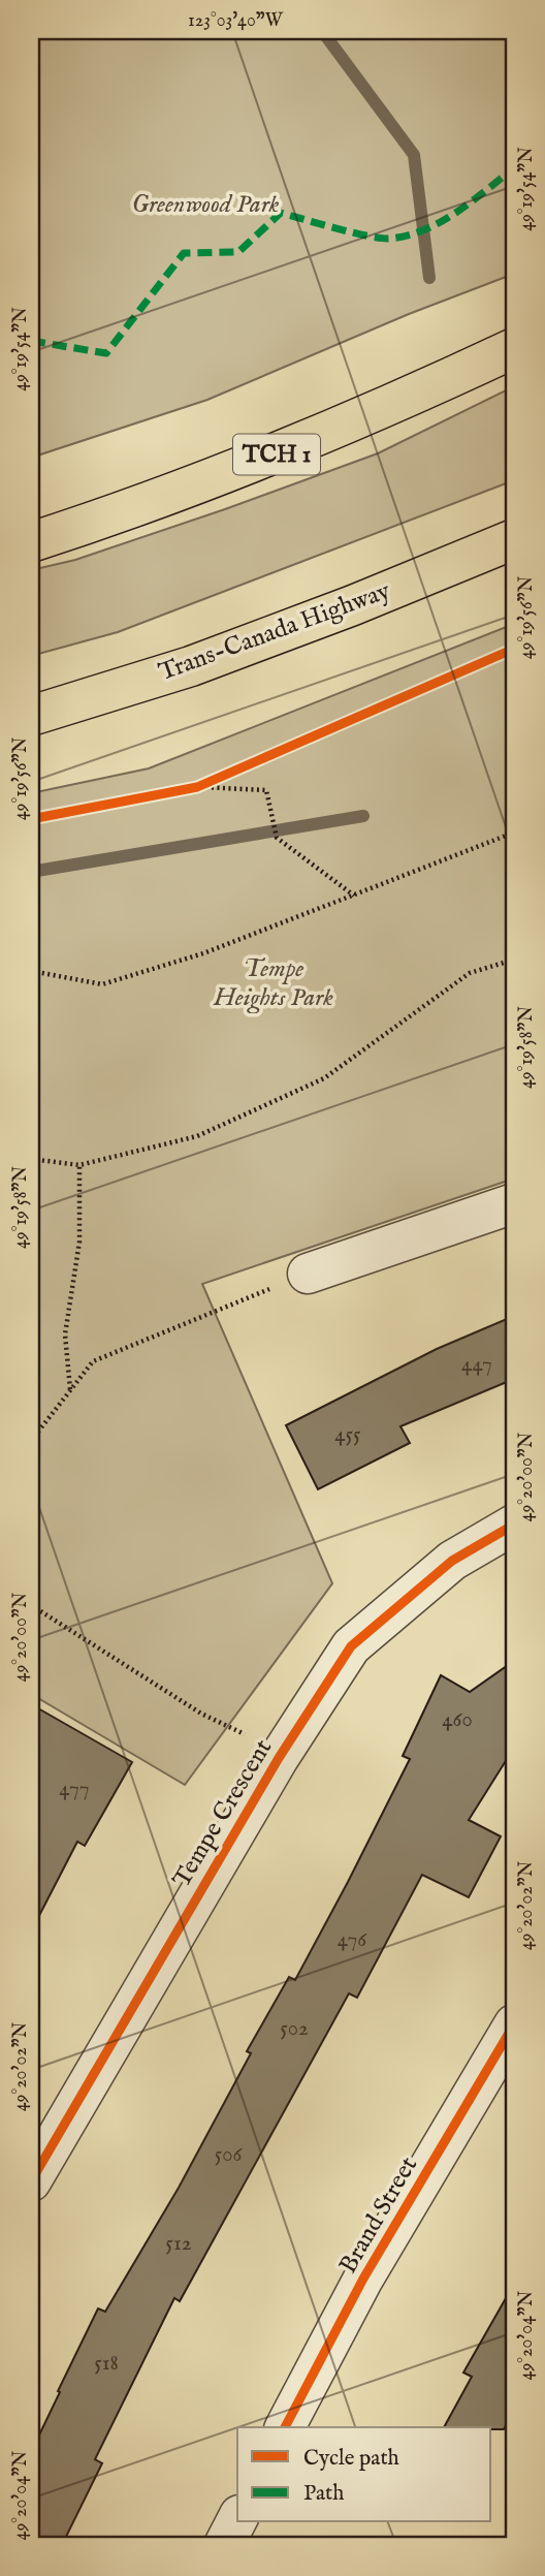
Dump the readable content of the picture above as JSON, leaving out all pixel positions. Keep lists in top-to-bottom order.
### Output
{
  "streets": {
    "highway": ["TCH 1", "Trans-Canada Highway"],
    "street": ["Tempe Crescent", "Brand Street"]
  },
  "parks": ["Greenwood Park", "Tempe Heights Park"],
  "house_numbers": [
    "447",
    "455",
    "460",
    "477",
    "476",
    "502",
    "506",
    "512",
    "518"
  ],
  "legend": ["Cycle path", "Path"],
  "coordinates": [
    "123°03'40\"W",
    "49°19'54\"N",
    "49°19'56\"N",
    "49°19'58\"N",
    "49°20'00\"N",
    "49°20'02\"N",
    "49°20'04\"N"
  ]
}
